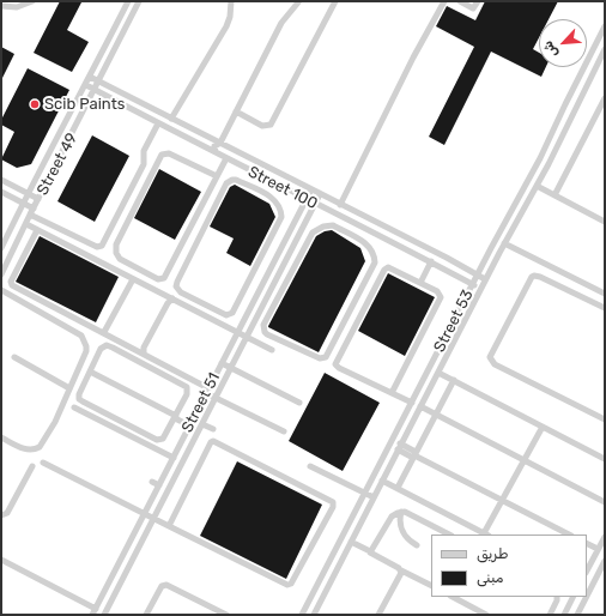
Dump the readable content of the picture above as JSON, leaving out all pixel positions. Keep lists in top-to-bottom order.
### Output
{
  "streets": {
    "lane": [
      "Street 49",
      "Street 100",
      "Street 53",
      "Street 51"
    ]
  },
  "crossings": [
    ["Street 49", "Street 100"],
    ["Street 100", "Street 53"],
    ["Street 100", "Street 51"]
  ],
  "places": ["Scib Paints"],
  "legend": ["طريق", "مبنى"],
  "north": "bottom left"
}
